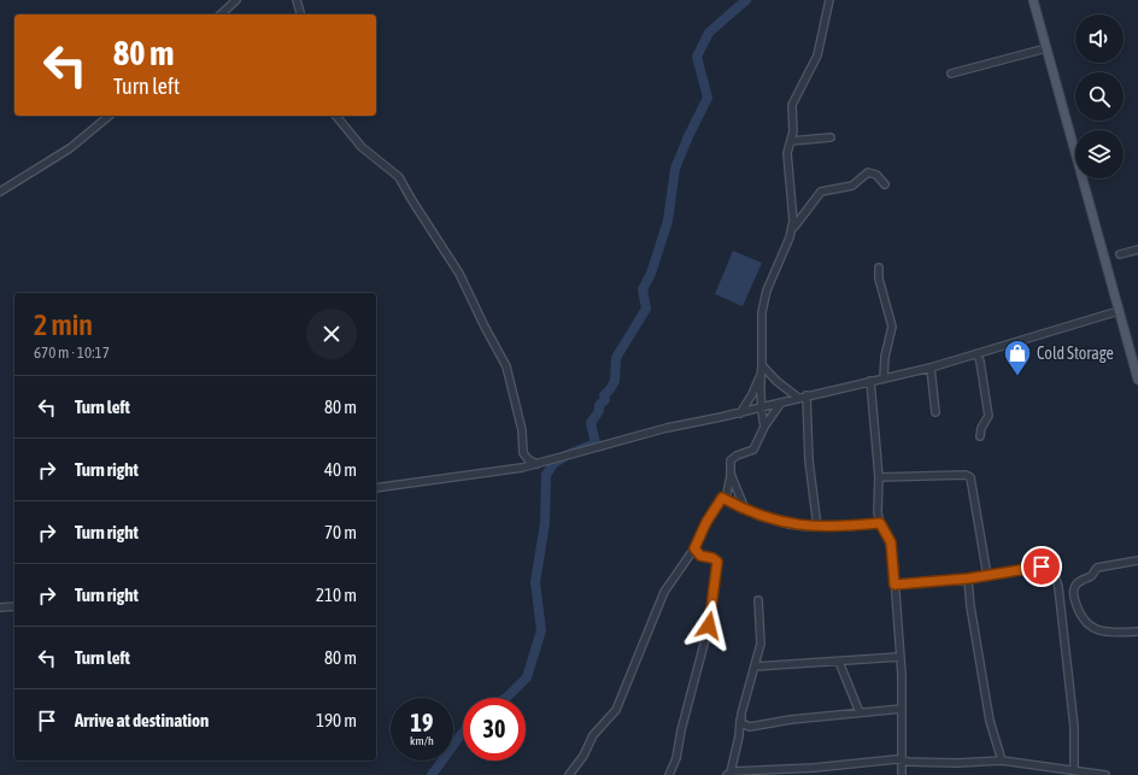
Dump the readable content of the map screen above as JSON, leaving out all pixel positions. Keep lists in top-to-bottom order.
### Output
{
  "places": {
    "shop": ["Cold Storage"]
  },
  "page": {
    "turn": ["80 m", "Turn left"],
    "heading": ["2 min", "670 m · 10:17"],
    "list": [
      {
        "name": "Turn left",
        "value": "80 m"
      },
      {
        "name": "Turn right",
        "value": "40 m"
      },
      {
        "name": "Turn right",
        "value": "70 m"
      },
      {
        "name": "Turn right",
        "value": "210 m"
      },
      {
        "name": "Turn left",
        "value": "80 m"
      },
      {
        "name": "Arrive at destination",
        "value": "190 m"
      }
    ],
    "speed": "19 km/h",
    "limit": "30"
  }
}
